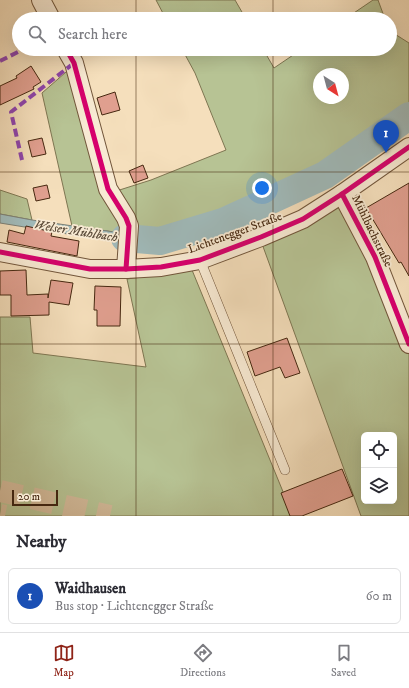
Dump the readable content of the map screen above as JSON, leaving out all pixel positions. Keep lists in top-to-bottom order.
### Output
{
  "streets": {
    "street": ["Mühlbachstraße", "Lichtenegger Straße"]
  },
  "crossings": [
    ["Mühlbachstraße", "Lichtenegger Straße"]
  ],
  "water": ["Welser Mühlbach"],
  "scale_bar": "20 m",
  "north": "bottom right",
  "page": {
    "search": "Search here",
    "pins": "1",
    "scale": "20 m",
    "heading": "Nearby",
    "list": [
      {
        "mark": "1",
        "name": "Waidhausen",
        "note": "Bus stop · Lichtenegger Straße",
        "value": "60 m"
      }
    ],
    "nav": ["Map", "Directions", "Saved"]
  }
}
